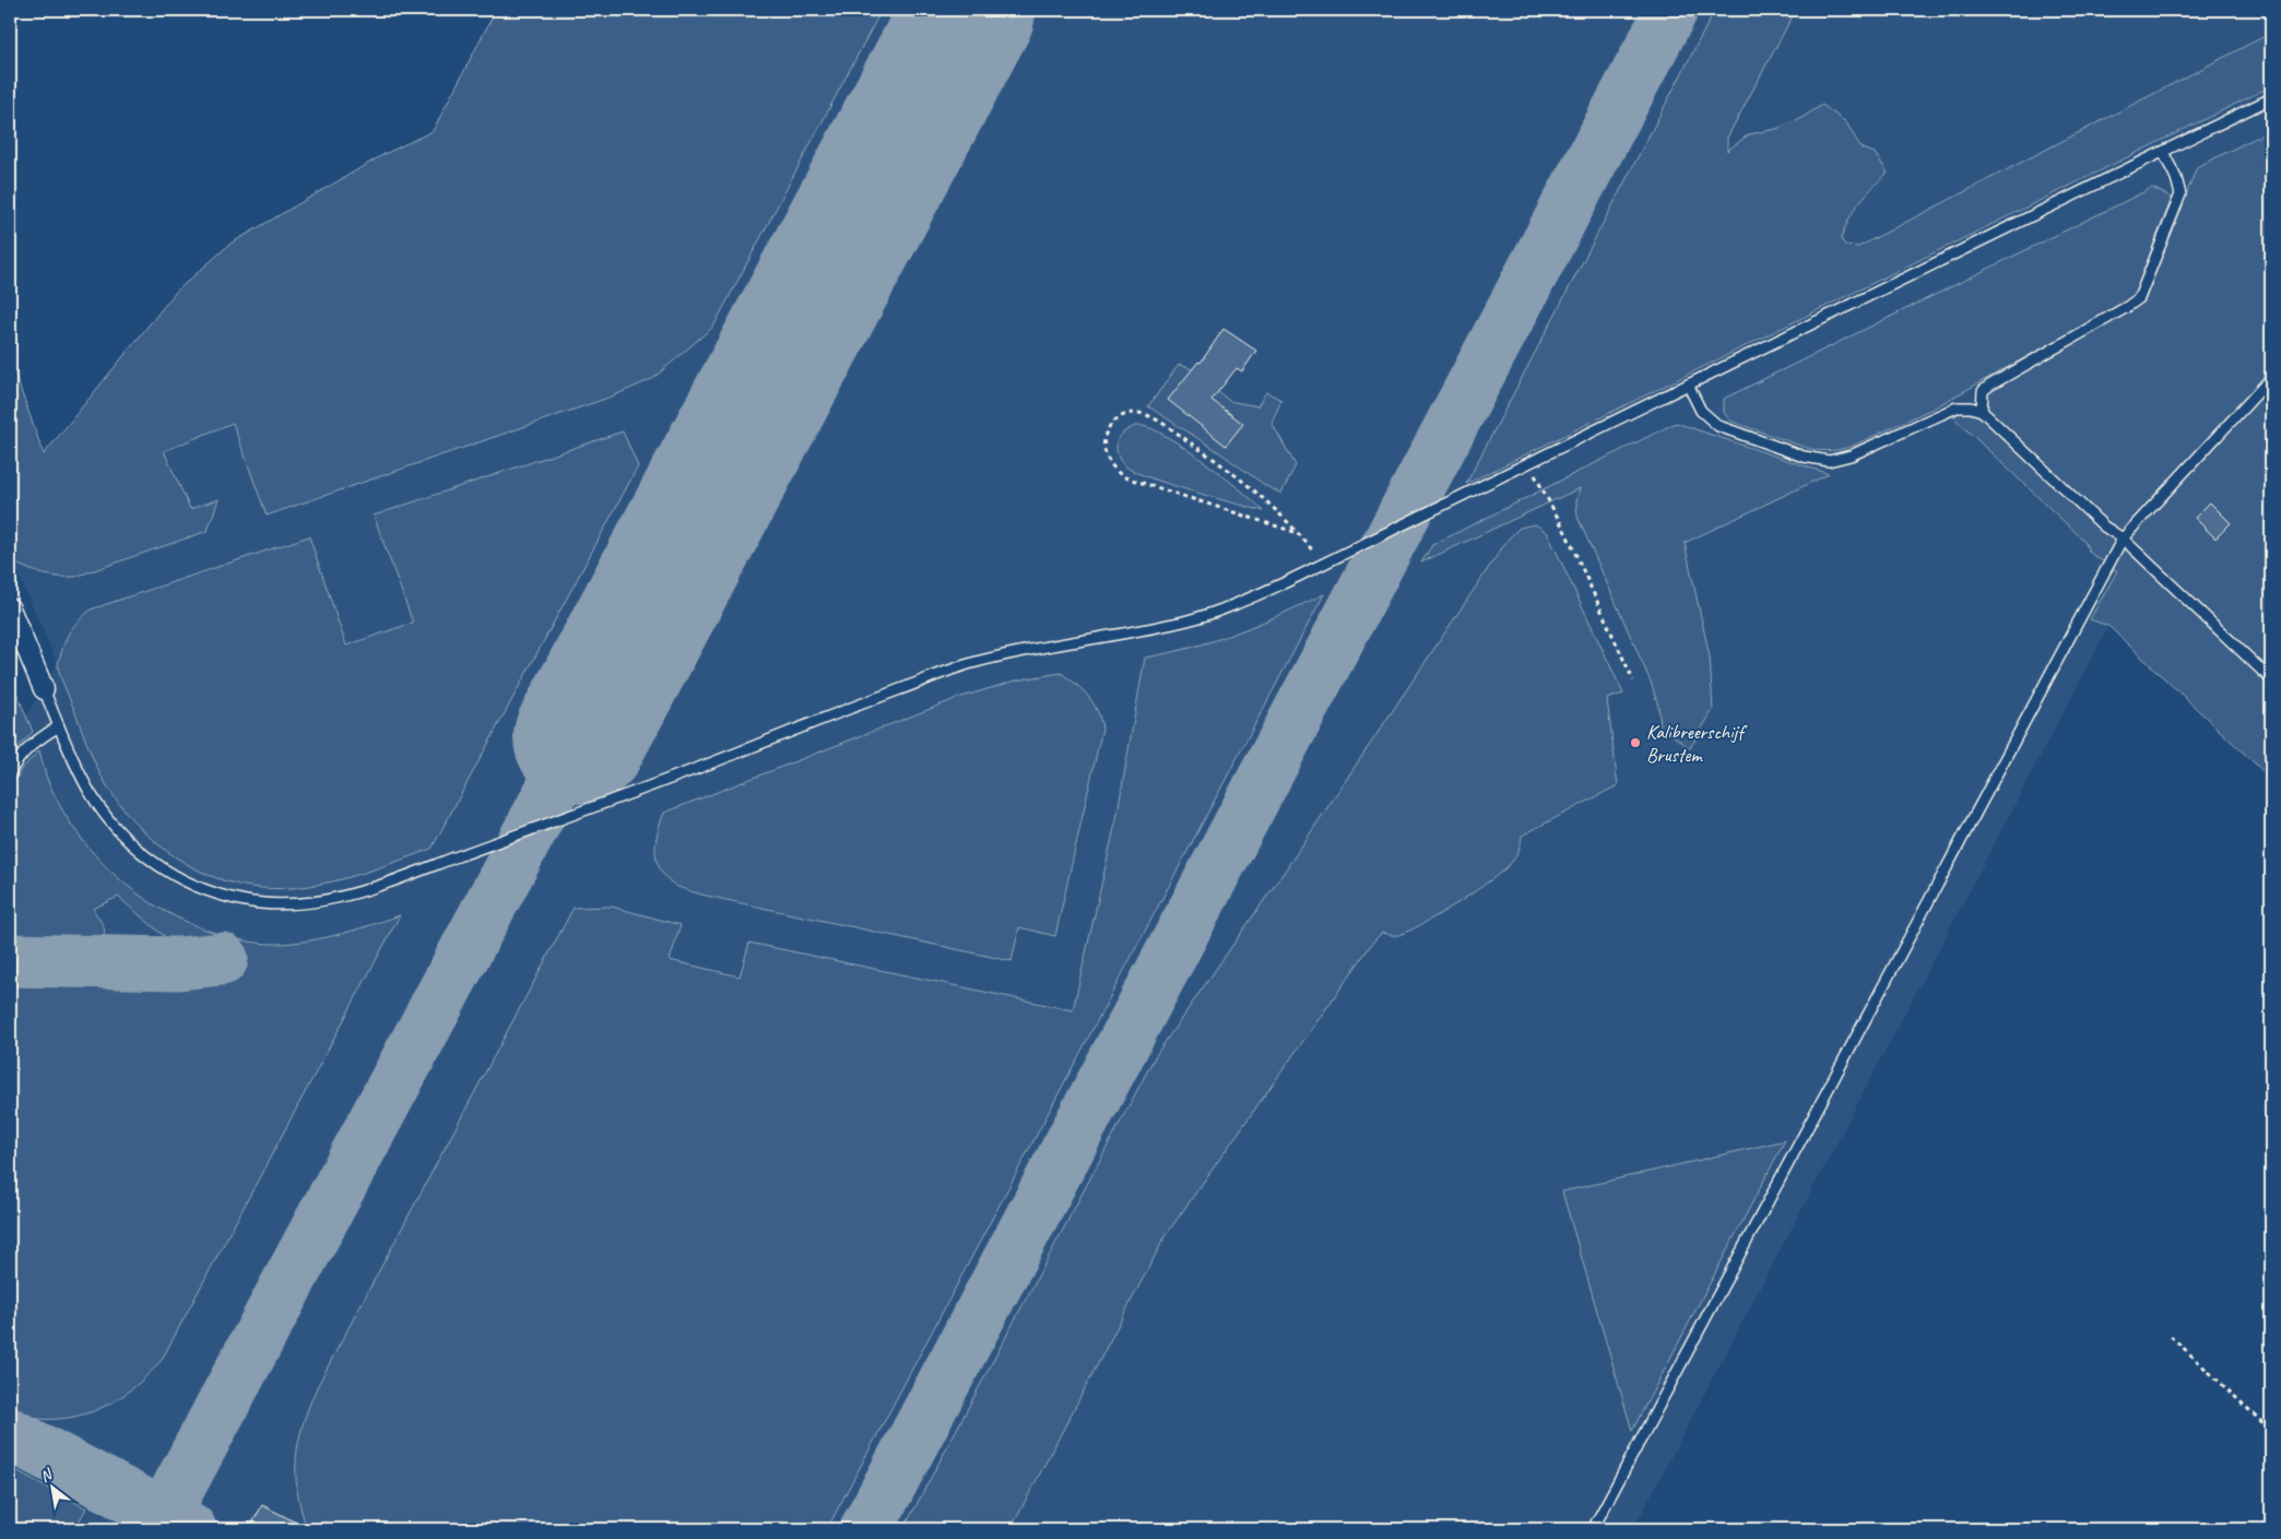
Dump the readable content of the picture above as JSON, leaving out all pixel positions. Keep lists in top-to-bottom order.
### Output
{
  "places": ["Kalibreerschijf Brustem"],
  "north": "top left"
}
